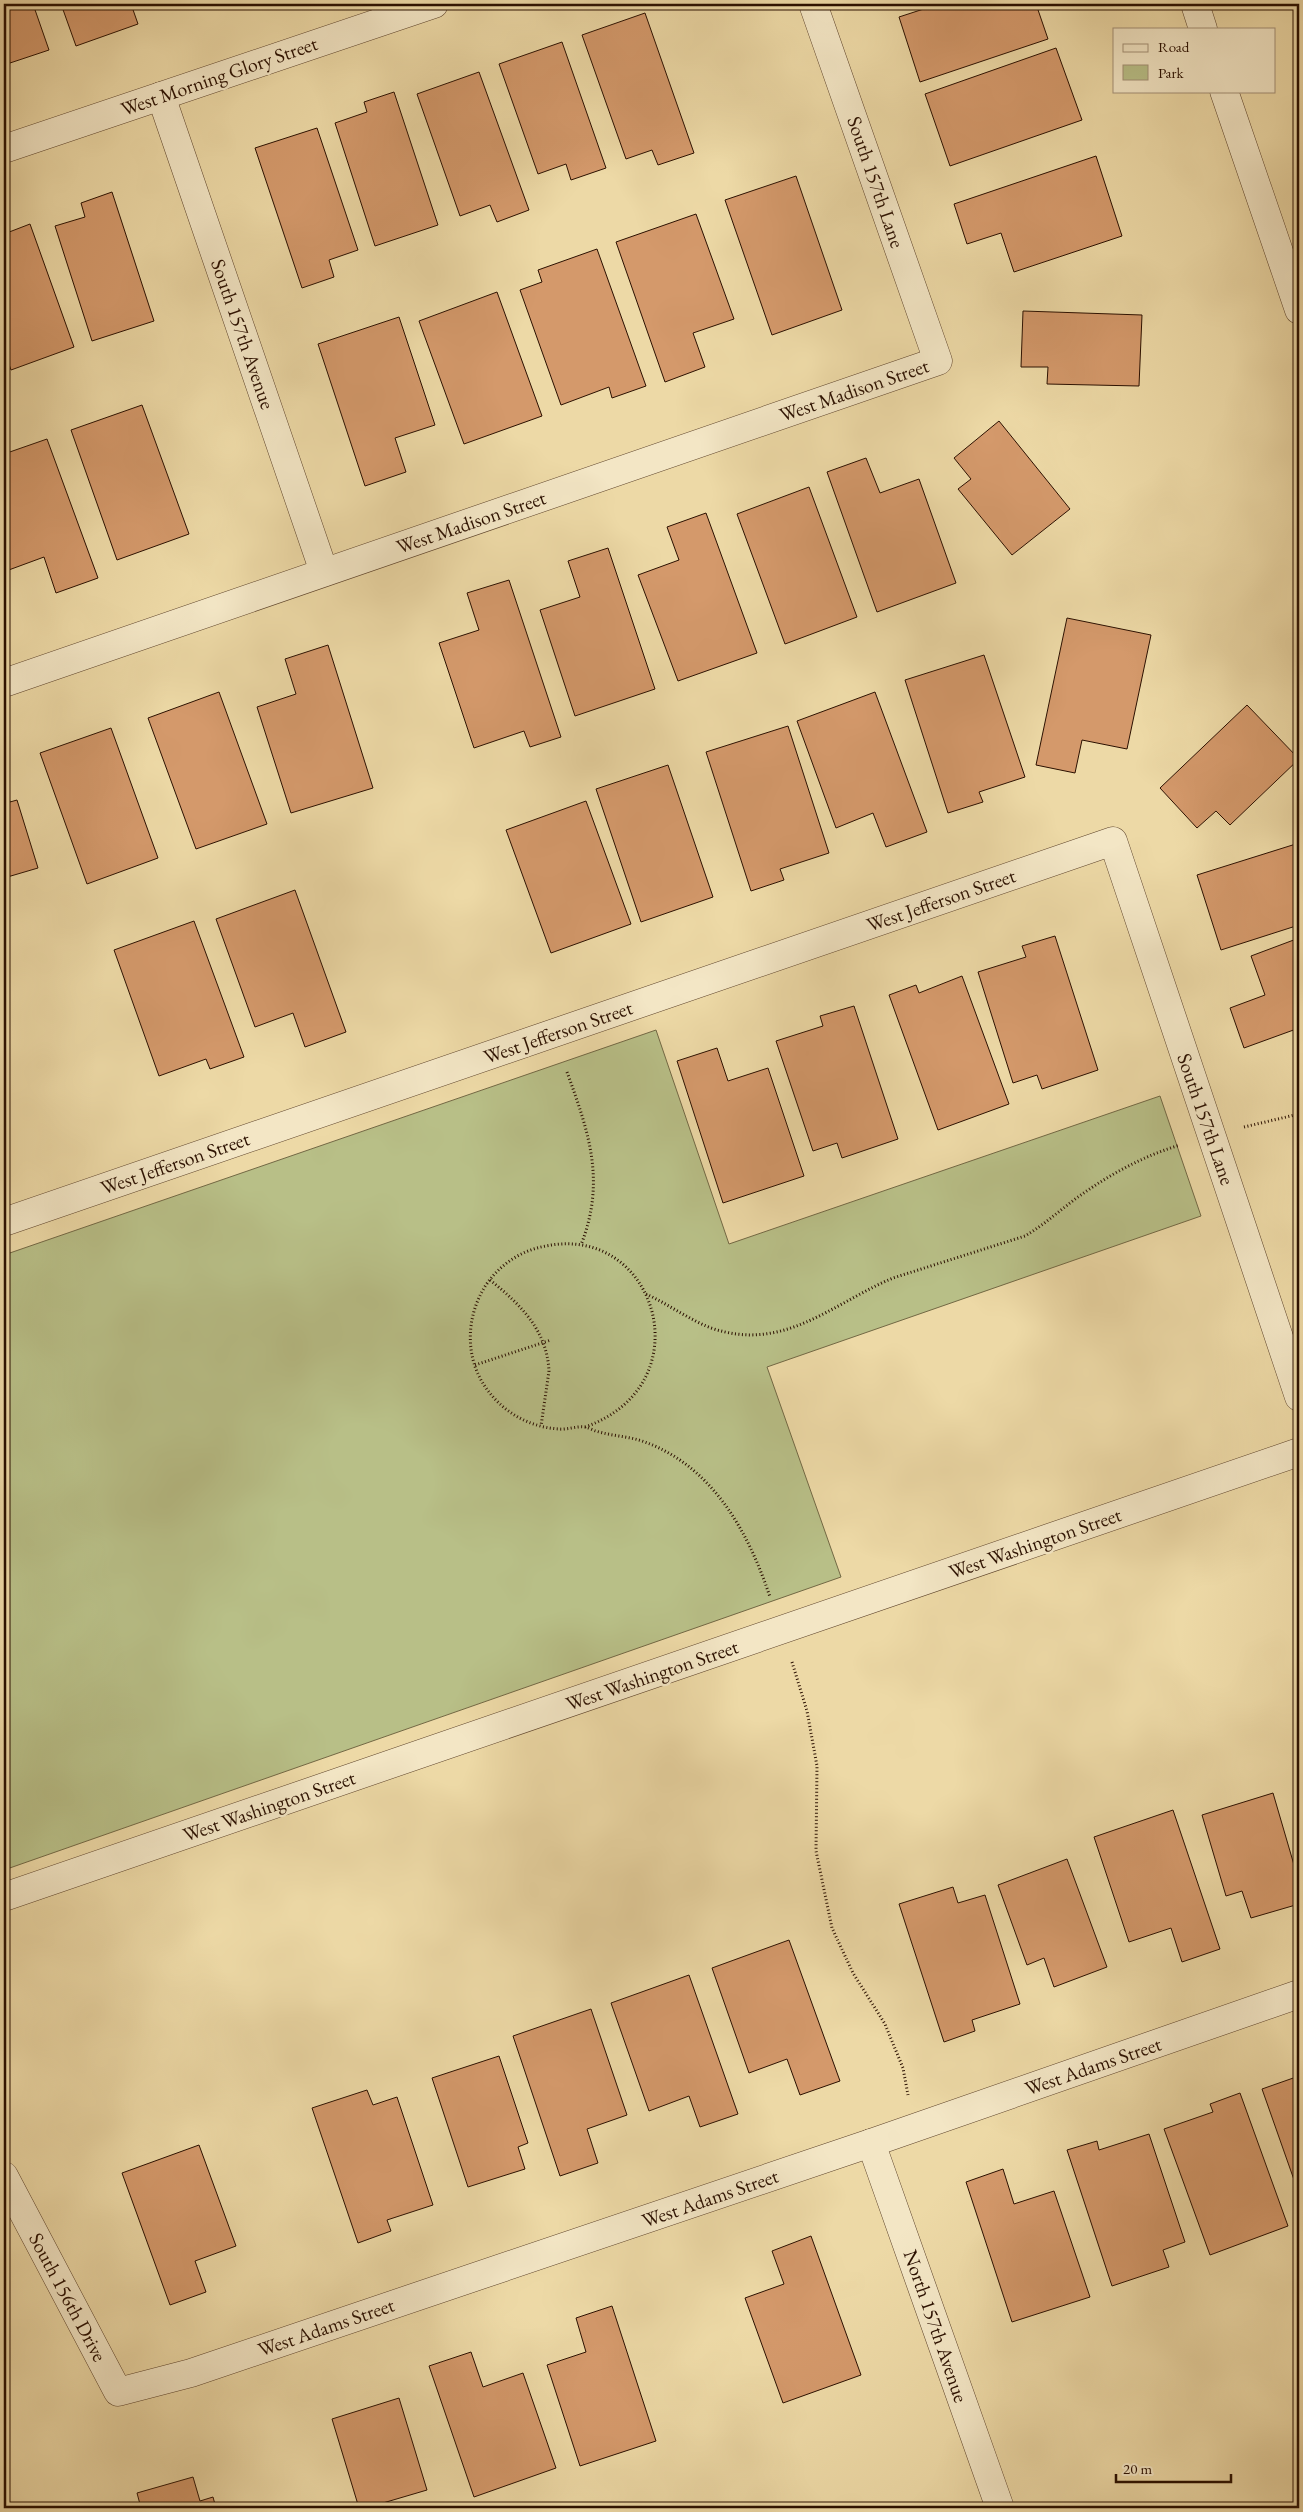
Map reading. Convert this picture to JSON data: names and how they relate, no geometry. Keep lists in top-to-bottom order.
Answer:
{
  "streets": {
    "street": [
      "West Morning Glory Street",
      "South 157th Lane",
      "South 157th Avenue",
      "West Madison Street",
      "West Jefferson Street",
      "West Washington Street",
      "West Adams Street",
      "South 156th Drive",
      "North 157th Avenue"
    ]
  },
  "crossings": [
    ["West Morning Glory Street", "South 157th Avenue"],
    ["South 157th Lane", "West Madison Street"],
    ["South 157th Lane", "West Jefferson Street"],
    ["South 157th Avenue", "West Madison Street"],
    ["West Adams Street", "South 156th Drive"],
    ["West Adams Street", "North 157th Avenue"]
  ],
  "legend": ["Road", "Park"],
  "scale_bar": "20 m"
}
